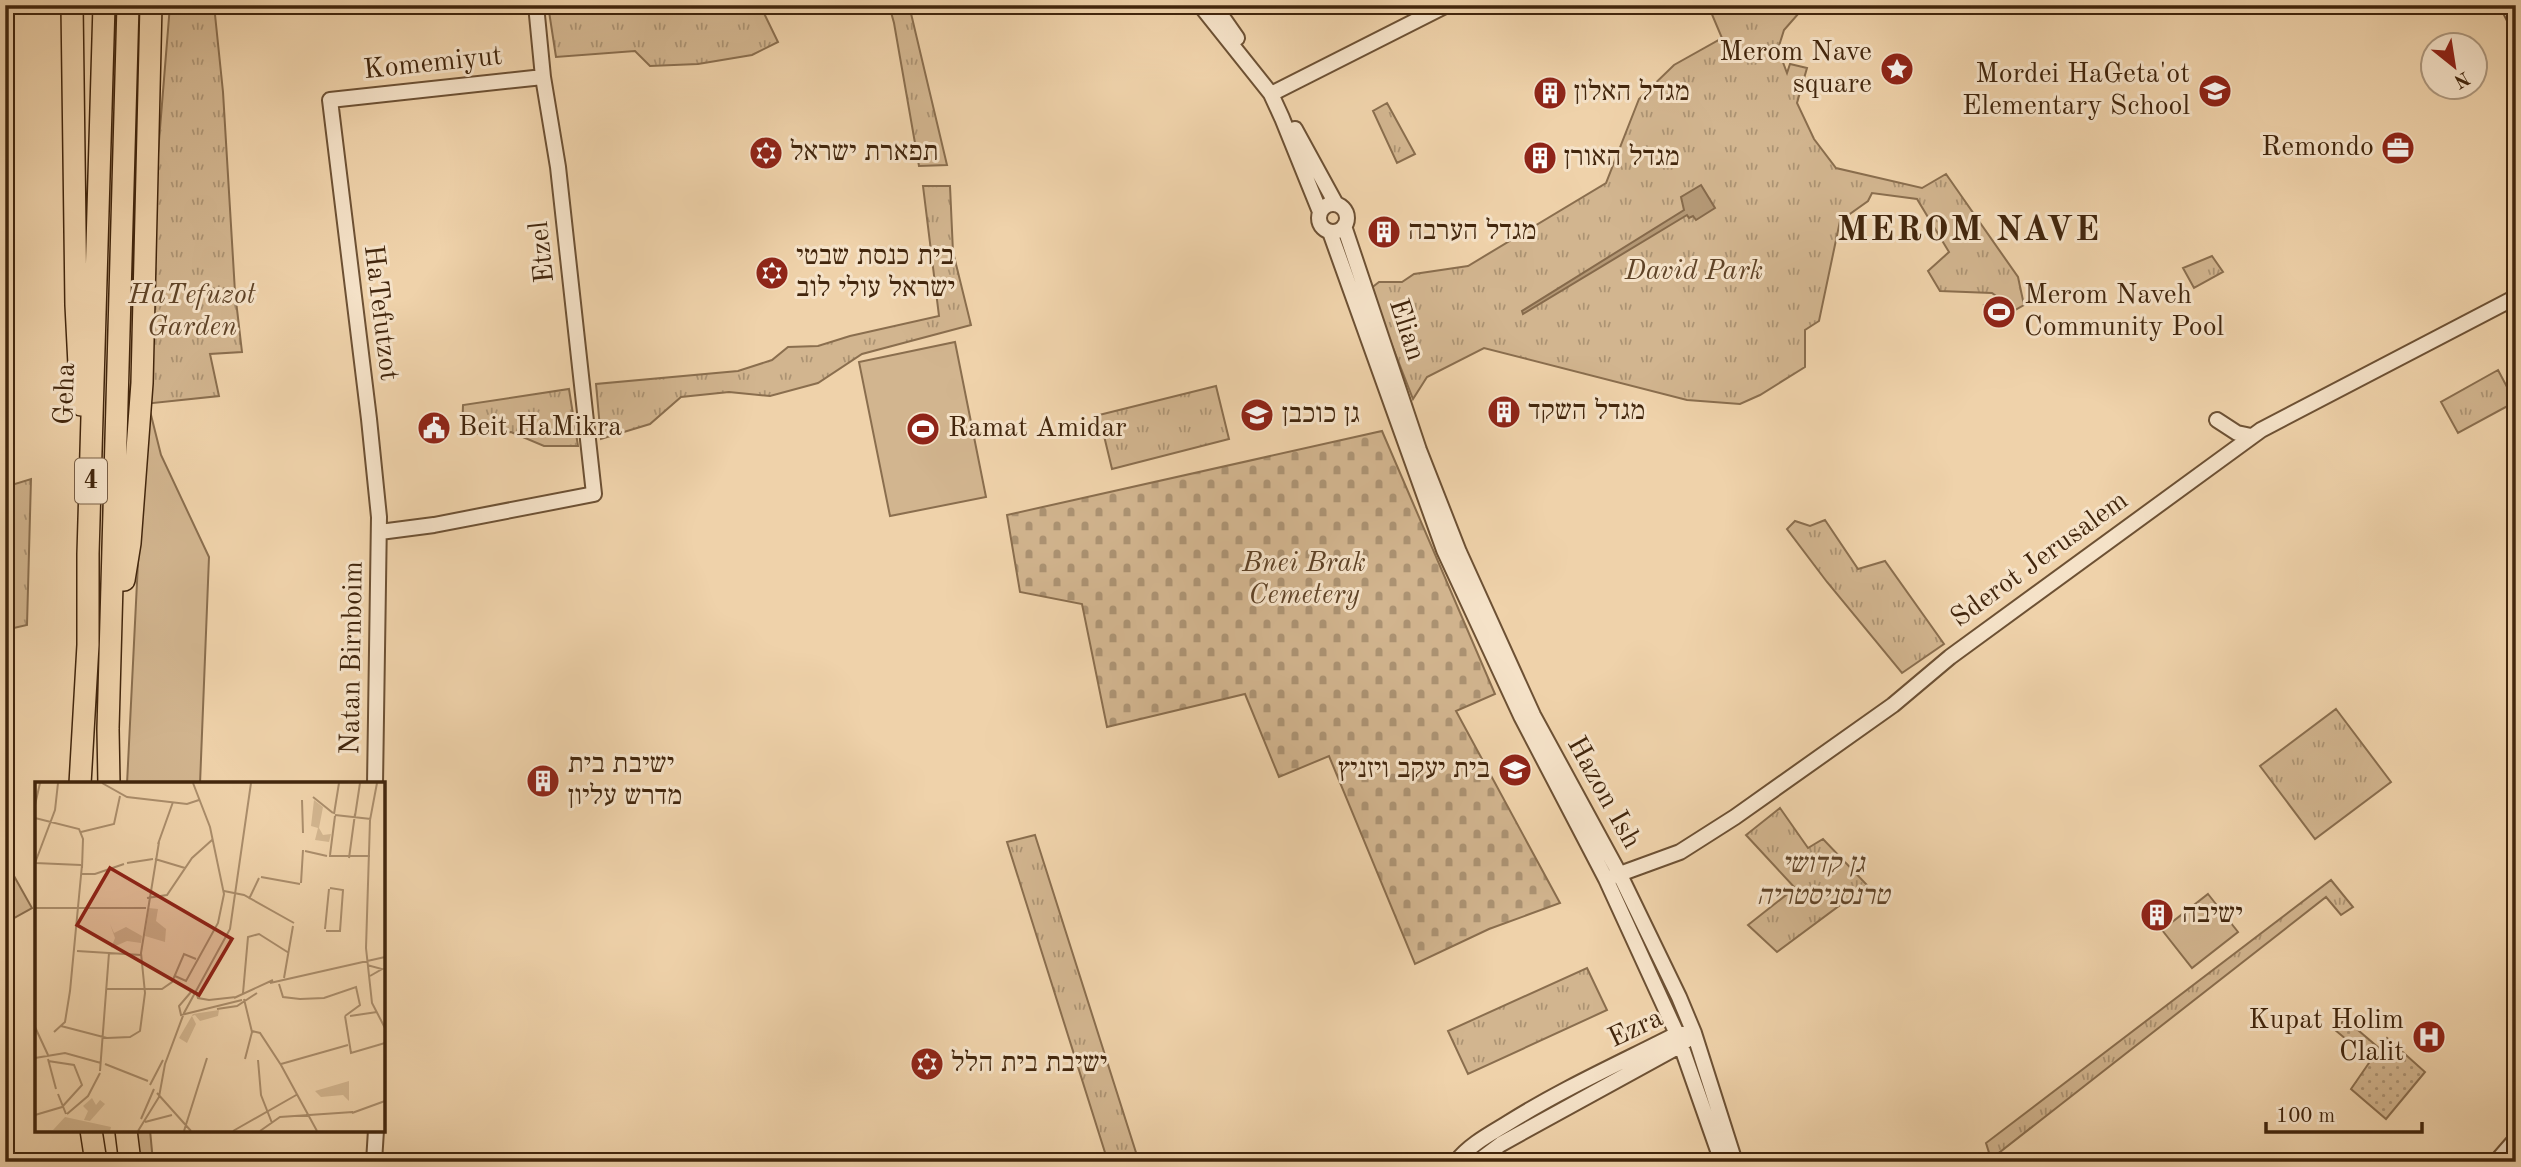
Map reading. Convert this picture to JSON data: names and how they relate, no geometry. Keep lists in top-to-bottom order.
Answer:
{
  "streets": {
    "highway": ["Geha", "4"],
    "street": [
      "Komemiyut",
      "Etzel",
      "HaTefutzot",
      "Elian",
      "Sderot Jerusalem",
      "Natan Birnboim",
      "Hazon Ish",
      "Ezra"
    ]
  },
  "crossings": [
    ["Komemiyut", "Etzel"],
    ["Komemiyut", "HaTefutzot"],
    ["Etzel", "HaTefutzot"],
    ["Etzel", "Natan Birnboim"],
    ["HaTefutzot", "Natan Birnboim"],
    ["Elian", "Hazon Ish"],
    ["Sderot Jerusalem", "Hazon Ish"],
    ["Hazon Ish", "Ezra"]
  ],
  "districts": ["MEROM NAVE"],
  "parks": [
    "David Park",
    "HaTefuzot Garden",
    "Bnei Brak Cemetery",
    "גן קדושי טרנסניסטריה"
  ],
  "places": {
    "place": ["Merom Nave square"],
    "school or university": ["Mordei HaGeta'ot Elementary School", "גן כוכבן", "בית יעקב ויזניץ"],
    "building": [
      "מגדל האלון",
      "מגדל האורן",
      "מגדל הערבה",
      "מגדל השקד",
      "ישיבת בית מדרש עליון",
      "ישיבה"
    ],
    "office": ["Remondo"],
    "synagogue": ["תפארת ישראל", "בית כנסת שבטי ישראל עולי לוב", "ישיבת בית הלל"],
    "sports": ["Merom Naveh Community Pool", "Ramat Amidar"],
    "public building": ["Beit HaMikra"],
    "hospital": ["Kupat Holim Clalit"]
  },
  "scale_bar": "100 m",
  "north": "bottom right"
}
